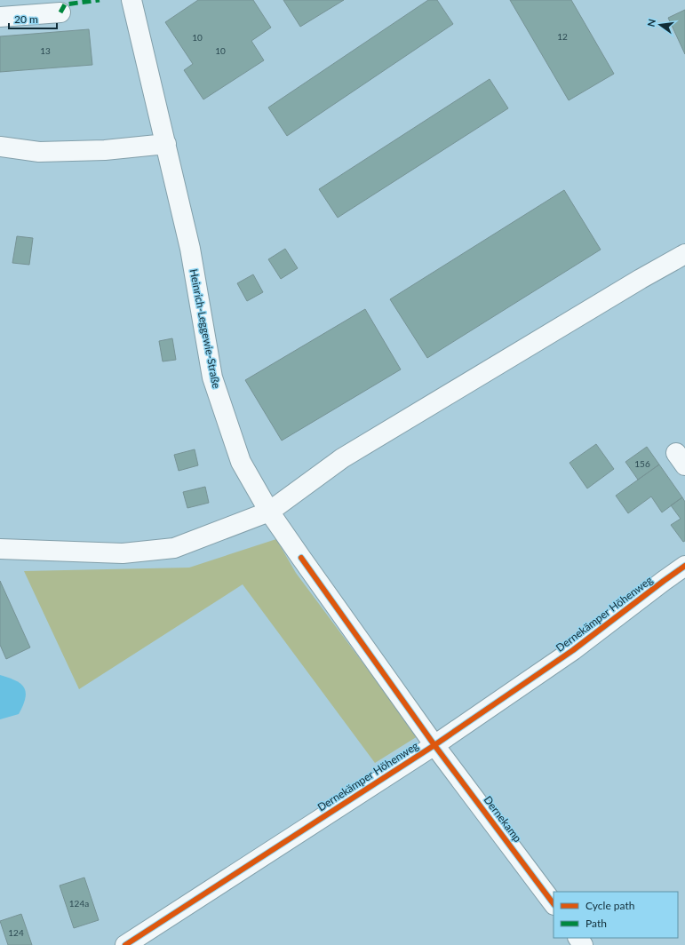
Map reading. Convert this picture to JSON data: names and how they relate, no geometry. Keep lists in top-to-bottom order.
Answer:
{
  "streets": {
    "street": ["Heinrich-Leggewie-Straße", "Dernekämper Höhenweg", "Dernekamp"]
  },
  "crossings": [
    ["Heinrich-Leggewie-Straße", "Dernekamp"],
    ["Dernekämper Höhenweg", "Dernekamp"]
  ],
  "house_numbers": [
    "12",
    "10",
    "13",
    "10",
    "156",
    "124a",
    "124"
  ],
  "legend": ["Cycle path", "Path"],
  "scale_bar": "20 m",
  "north": "left"
}
